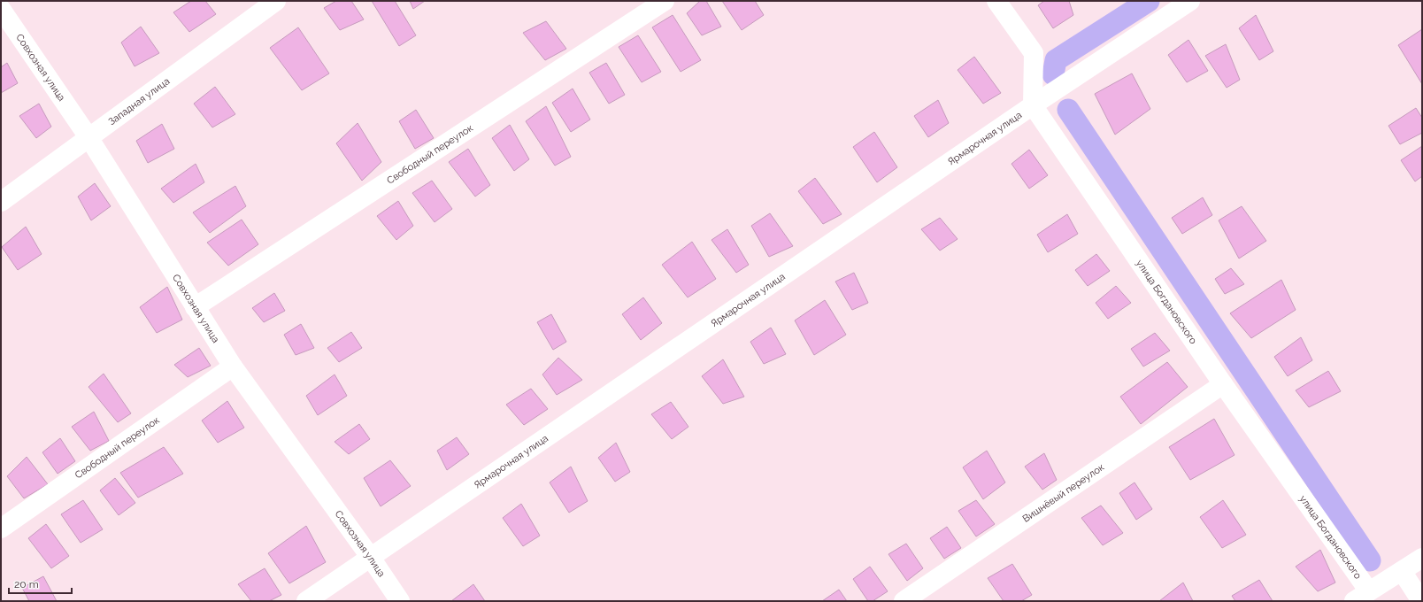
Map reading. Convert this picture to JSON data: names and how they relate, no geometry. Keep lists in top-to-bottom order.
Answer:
{
  "streets": {
    "street": [
      "Совхозная улица",
      "Западная улица",
      "Ярмарочная улица",
      "Свободный переулок",
      "улица Богдановского",
      "Вишнёвый переулок"
    ]
  },
  "crossings": [
    ["Совхозная улица", "Западная улица"],
    ["Совхозная улица", "Ярмарочная улица"],
    ["Совхозная улица", "Свободный переулок"],
    ["Ярмарочная улица", "улица Богдановского"],
    ["улица Богдановского", "Вишнёвый переулок"]
  ],
  "scale_bar": "20 m"
}
